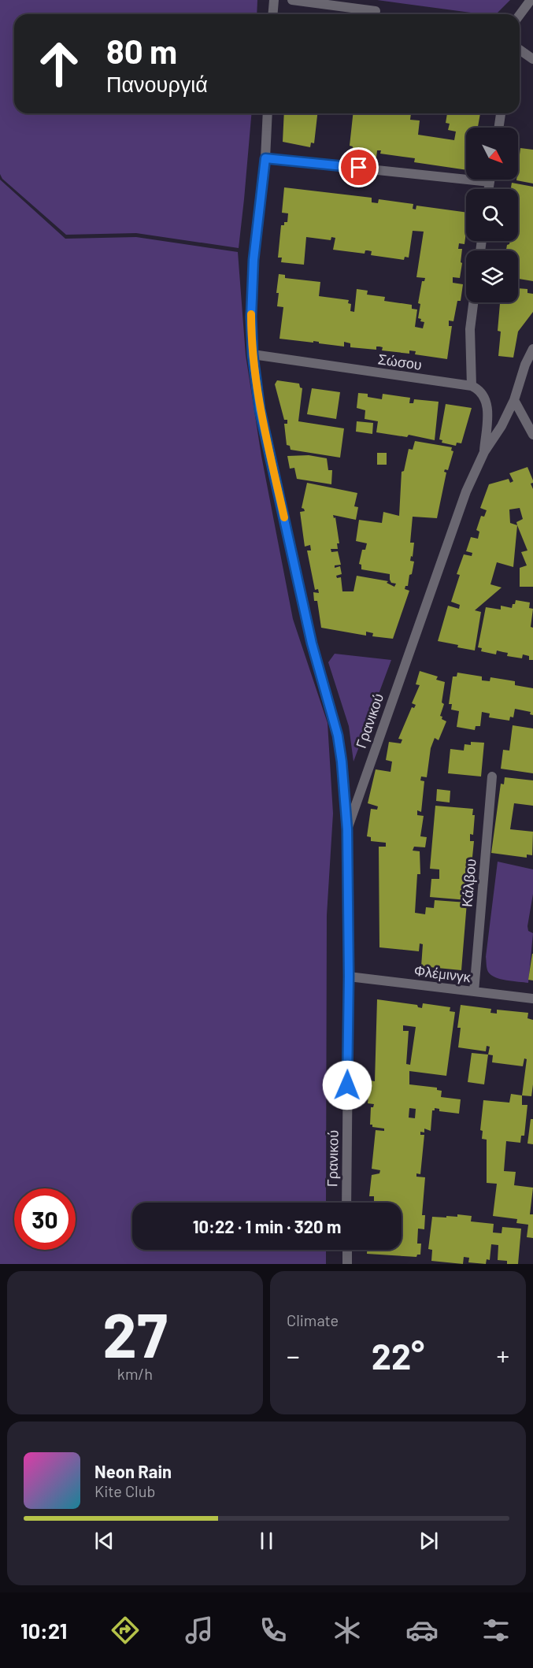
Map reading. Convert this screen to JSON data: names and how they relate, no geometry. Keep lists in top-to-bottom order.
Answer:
{
  "streets": {
    "street": [
      "Σώσου",
      "Γρανικού",
      "Κάλβου",
      "Φλέμινγκ"
    ]
  },
  "crossings": [
    ["Γρανικού", "Φλέμινγκ"],
    ["Κάλβου", "Φλέμινγκ"]
  ],
  "north": "bottom right",
  "page": {
    "turn": ["80 m", "Πανουργιά"],
    "limit": "30",
    "trip": "10:22 · 1 min · 320 m",
    "tile": [
      ["27", "km/h"],
      "Climate"
    ],
    "heat": ["−", "22°", "+"],
    "song": ["Neon Rain", "Kite Club"],
    "tabs": "10:21"
  }
}
